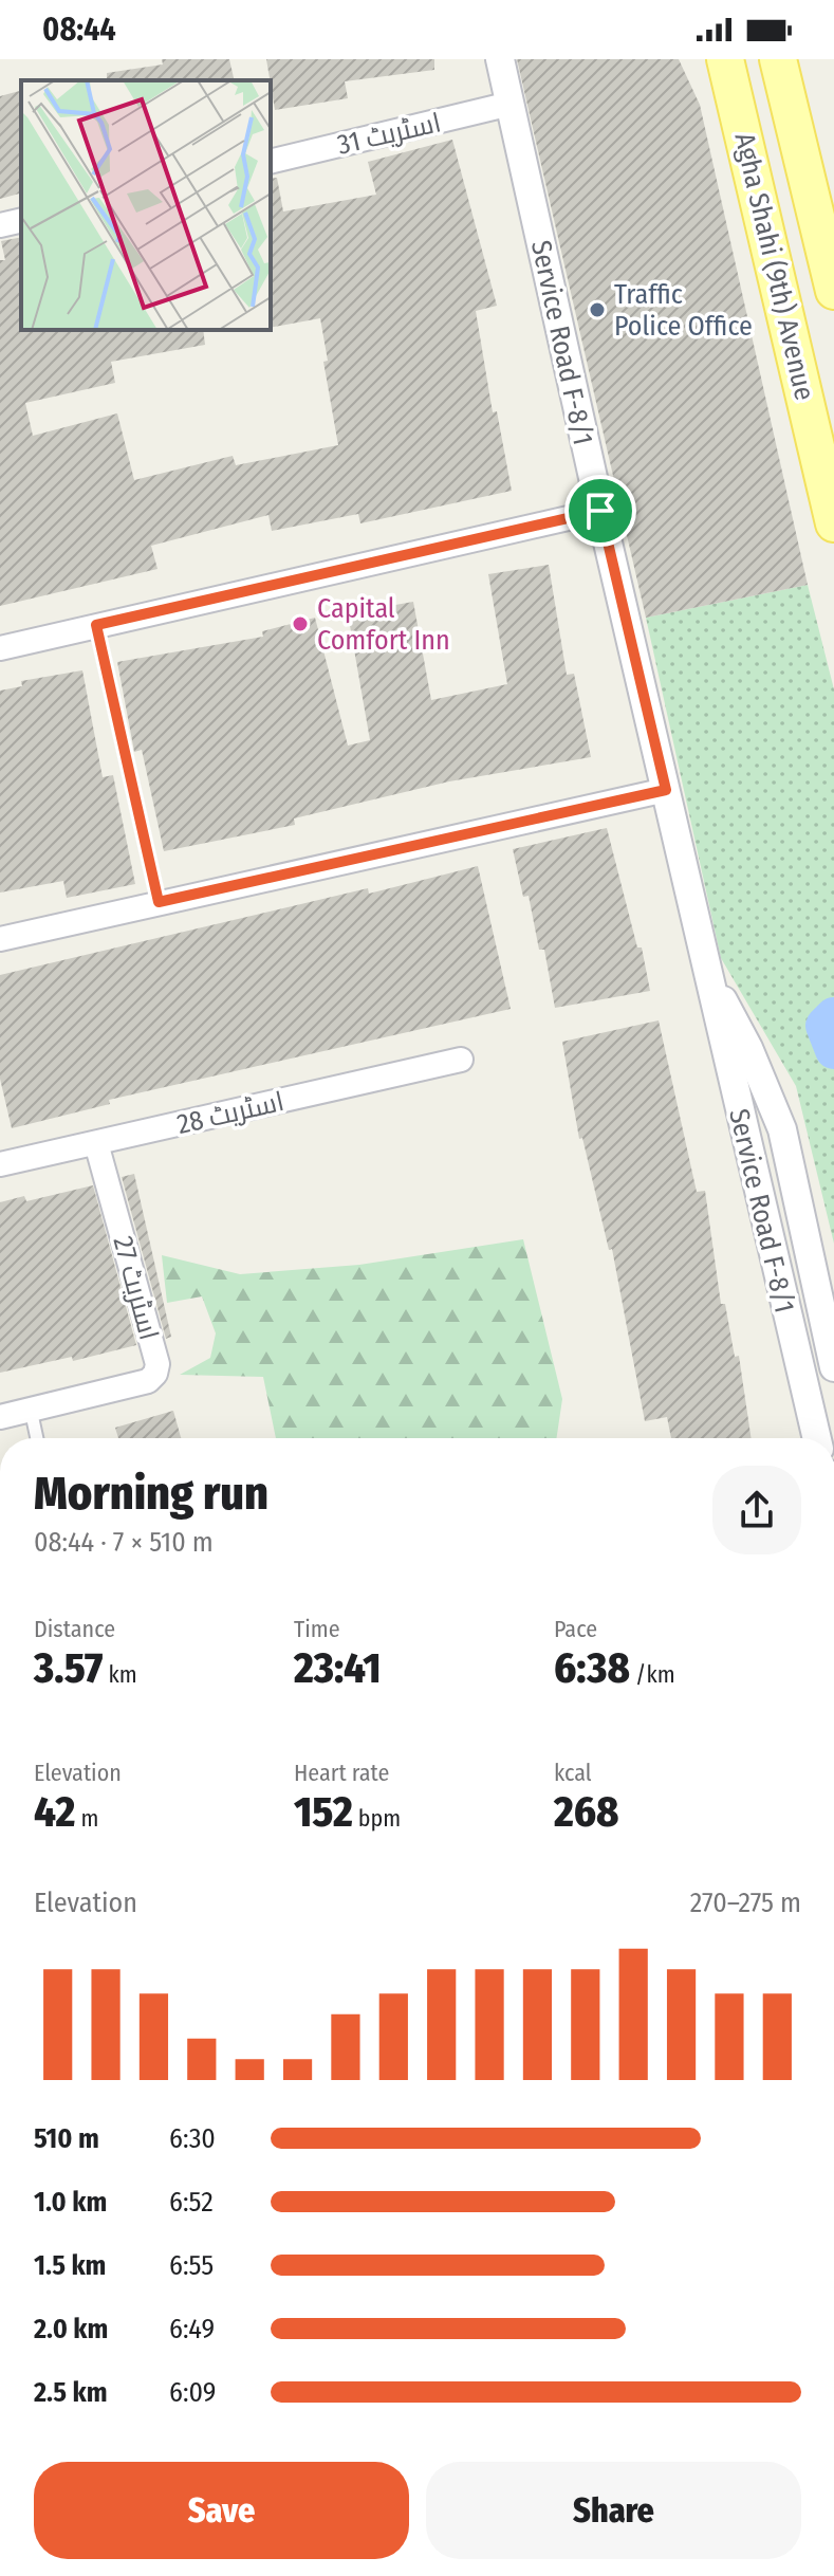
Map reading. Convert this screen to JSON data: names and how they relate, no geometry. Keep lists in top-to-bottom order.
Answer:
{
  "streets": {
    "main road": ["Agha Shahi (9th) Avenue"],
    "street": [
      "اسٹریٹ 31",
      "Service Road F-8/1",
      "اسٹریٹ 28",
      "اسٹریٹ 27"
    ]
  },
  "crossings": [
    ["اسٹریٹ 31", "Service Road F-8/1"],
    ["اسٹریٹ 28", "اسٹریٹ 27"]
  ],
  "places": ["Traffic Police Office", "Capital Comfort Inn"],
  "page": {
    "status": "08:44",
    "heading": ["Morning run", "08:44 · 7 × 510 m"],
    "stats": [
      ["Distance", "3.57 km"],
      ["Time", "23:41"],
      ["Pace", "6:38 /km"],
      ["Elevation", "42 m"],
      ["Heart rate", "152 bpm"],
      ["kcal", "268"]
    ],
    "chart": ["Elevation", "270–275 m"],
    "list": [
      {
        "name": "510 m",
        "note": "6:30"
      },
      {
        "name": "1.0 km",
        "note": "6:52"
      },
      {
        "name": "1.5 km",
        "note": "6:55"
      },
      {
        "name": "2.0 km",
        "note": "6:49"
      },
      {
        "name": "2.5 km",
        "note": "6:09"
      }
    ],
    "buttons": ["Save", "Share"]
  }
}
